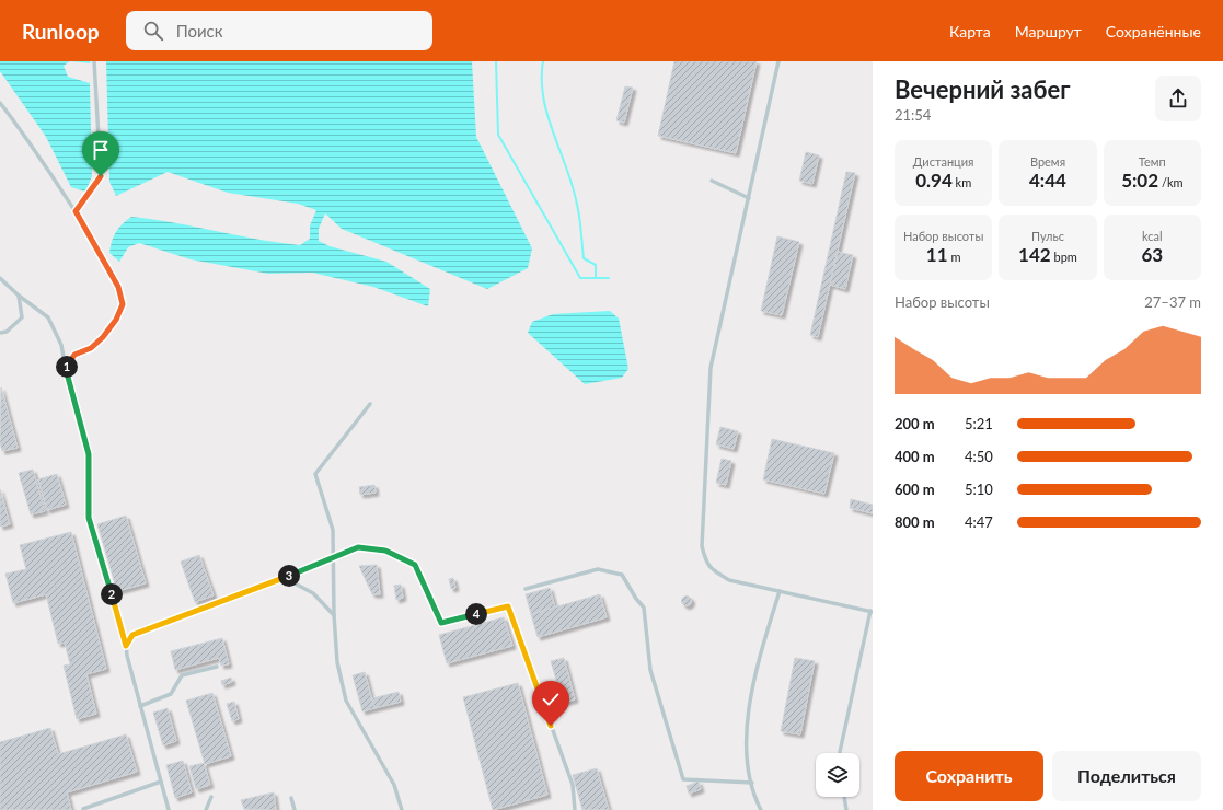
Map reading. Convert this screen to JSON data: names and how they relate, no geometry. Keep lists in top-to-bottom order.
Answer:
{
  "page": {
    "header": "Runloop",
    "search": "Поиск",
    "nav": ["Карта", "Маршрут", "Сохранённые"],
    "heading": ["Вечерний забег", "21:54"],
    "stats": [
      ["Дистанция", "0.94 km"],
      ["Время", "4:44"],
      ["Темп", "5:02 /km"],
      ["Набор высоты", "11 m"],
      ["Пульс", "142 bpm"],
      ["kcal", "63"]
    ],
    "chart": ["Набор высоты", "27–37 m"],
    "pins": [
      "1",
      "3",
      "2",
      "4"
    ],
    "list": [
      {
        "name": "200 m",
        "note": "5:21"
      },
      {
        "name": "400 m",
        "note": "4:50"
      },
      {
        "name": "600 m",
        "note": "5:10"
      },
      {
        "name": "800 m",
        "note": "4:47"
      }
    ],
    "buttons": ["Сохранить", "Поделиться"]
  }
}
